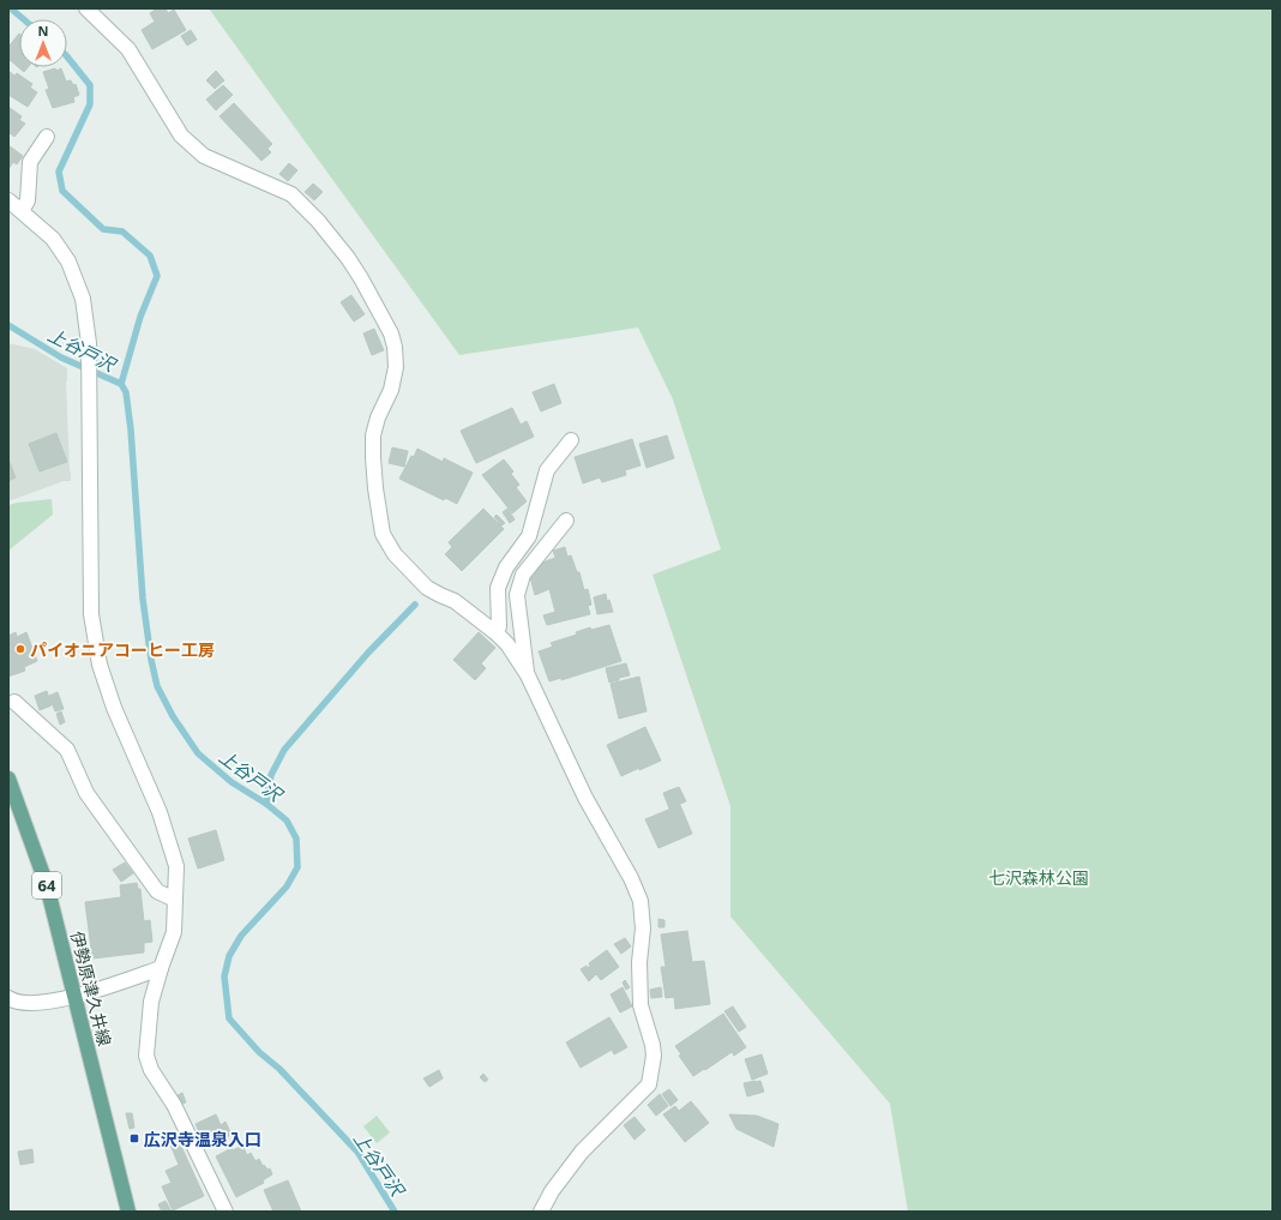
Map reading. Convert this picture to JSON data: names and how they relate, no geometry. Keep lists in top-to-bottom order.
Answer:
{
  "streets": {
    "main road": ["64", "伊勢原津久井線"]
  },
  "water": ["上谷戸沢"],
  "parks": ["七沢森林公園"],
  "places": {
    "other": ["パイオニアコーヒー工房"],
    "transit": ["広沢寺温泉入口"]
  },
  "north": "top"
}
